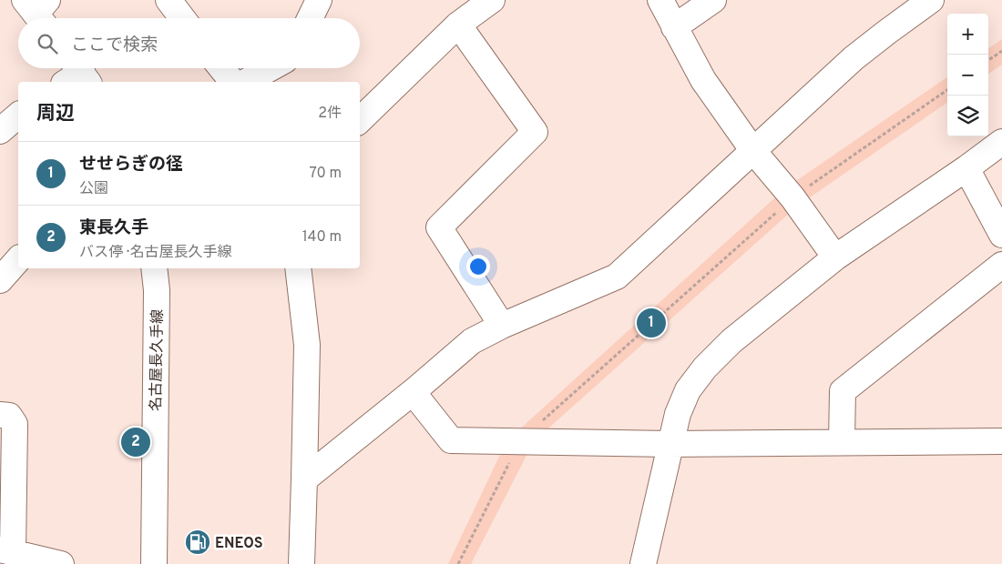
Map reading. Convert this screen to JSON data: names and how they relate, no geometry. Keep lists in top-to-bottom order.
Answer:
{
  "streets": {
    "street": ["名古屋長久手線"]
  },
  "places": {
    "fuel station": ["ENEOS"]
  },
  "page": {
    "map_buttons": ["+", "−"],
    "search": "ここで検索",
    "heading": ["周辺", "2件"],
    "list": [
      {
        "mark": "1",
        "name": "せせらぎの径",
        "note": "公園",
        "value": "70 m"
      },
      {
        "mark": "2",
        "name": "東長久手",
        "note": "バス停 · 名古屋長久手線",
        "value": "140 m"
      }
    ],
    "pins": ["1", "2"]
  }
}
